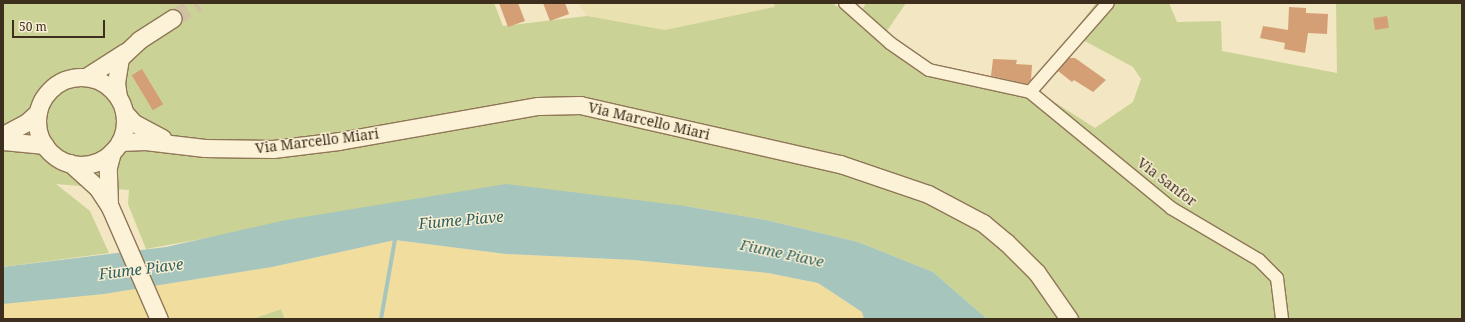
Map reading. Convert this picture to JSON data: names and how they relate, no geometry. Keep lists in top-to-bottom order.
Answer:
{
  "streets": {
    "street": ["Via Marcello Miari", "Via Sanfor"]
  },
  "water": ["Fiume Piave"],
  "scale_bar": "50 m"
}
